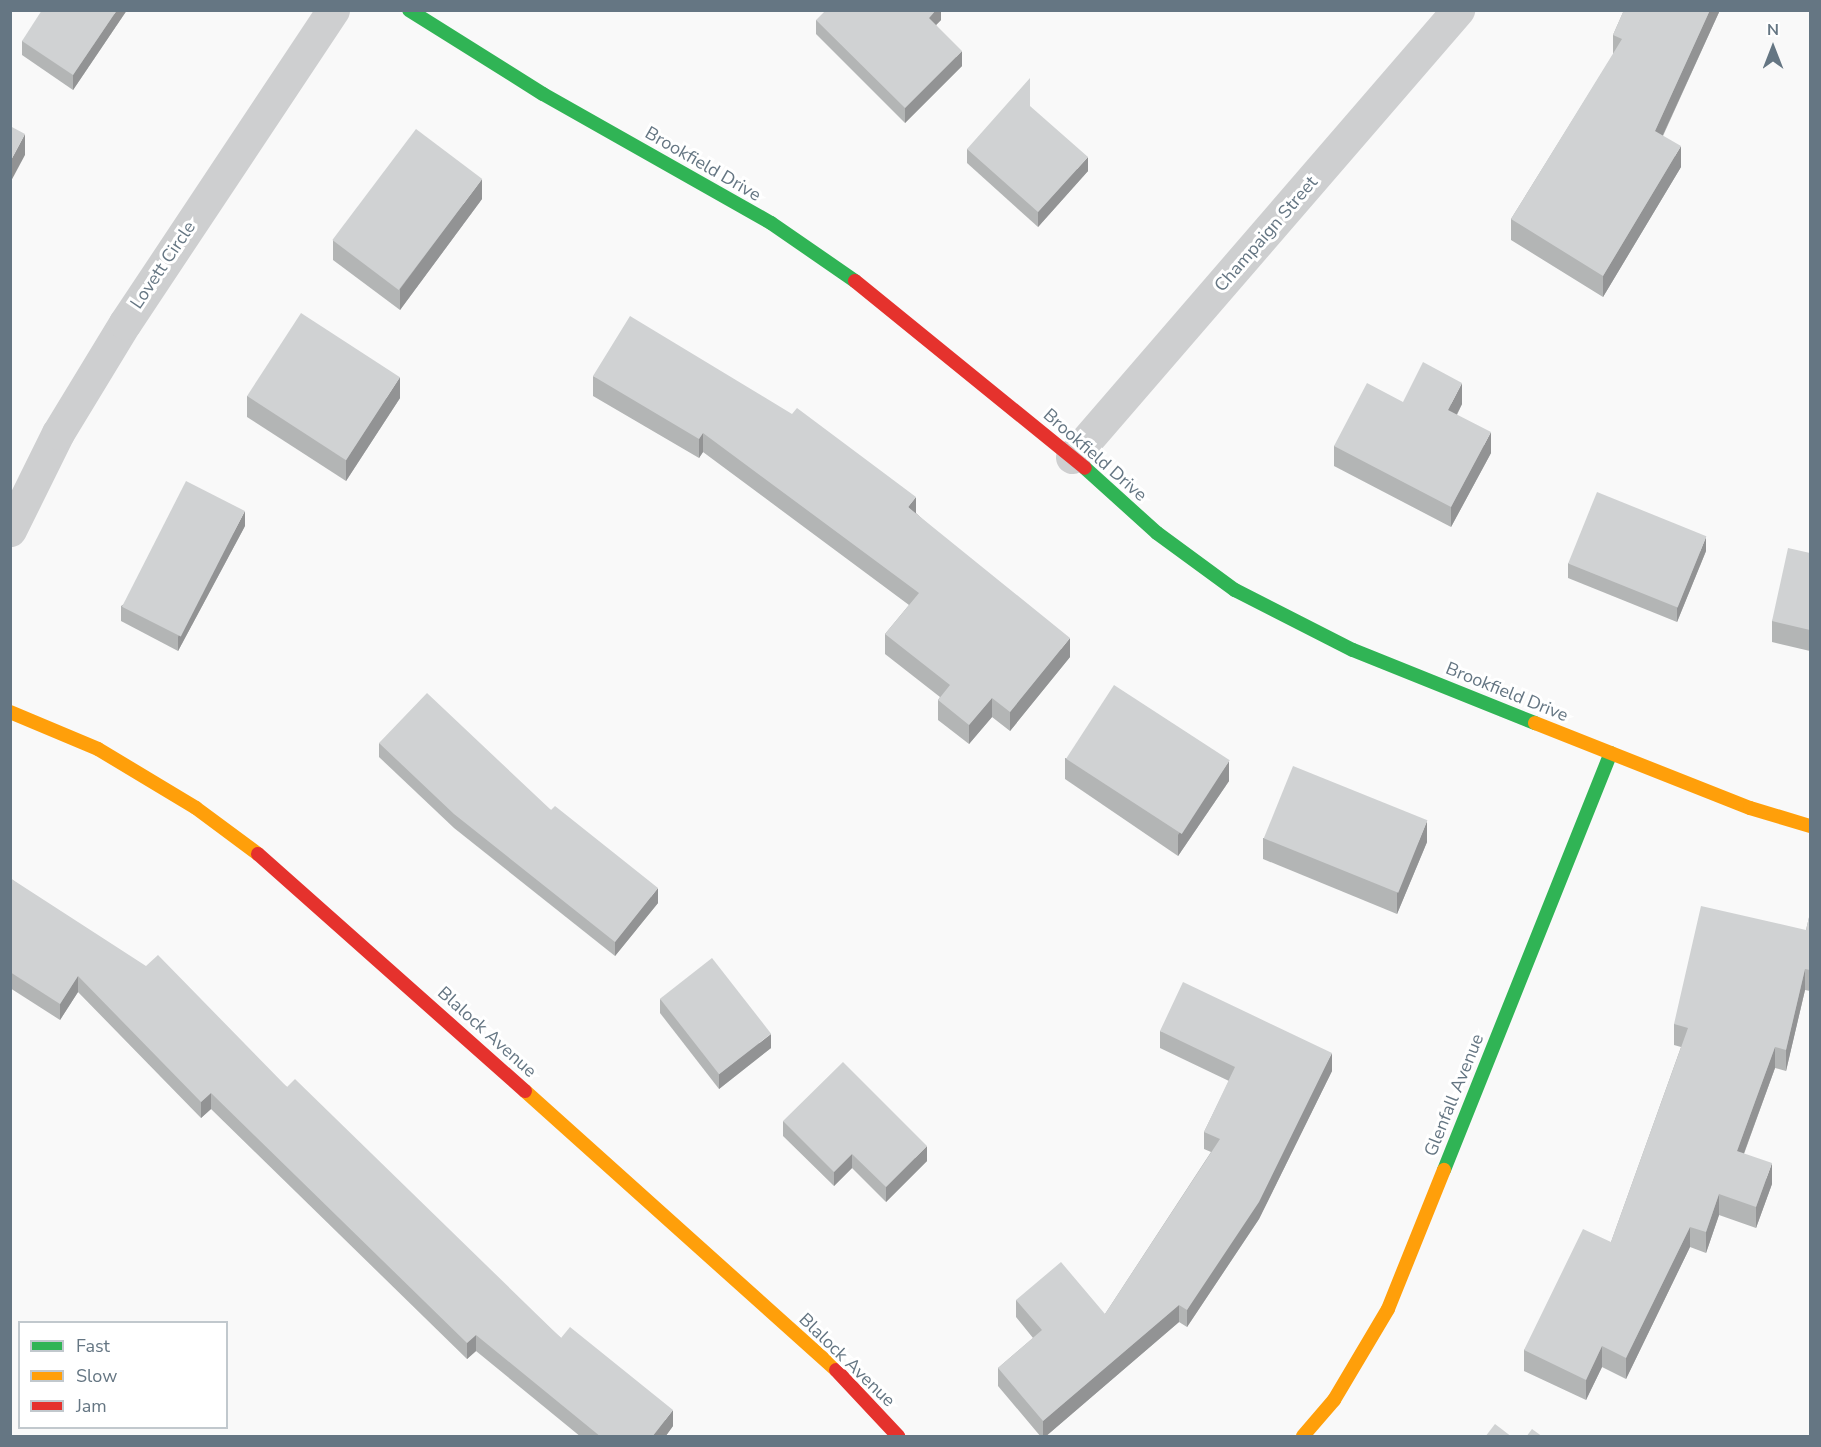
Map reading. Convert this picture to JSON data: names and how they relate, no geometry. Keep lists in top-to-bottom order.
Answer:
{
  "streets": {
    "street": [
      "Brookfield Drive",
      "Champaign Street",
      "Lovett Circle",
      "Blalock Avenue",
      "Glenfall Avenue"
    ]
  },
  "crossings": [
    ["Brookfield Drive", "Champaign Street"],
    ["Brookfield Drive", "Glenfall Avenue"]
  ],
  "legend": ["Fast", "Slow", "Jam"],
  "north": "top"
}
